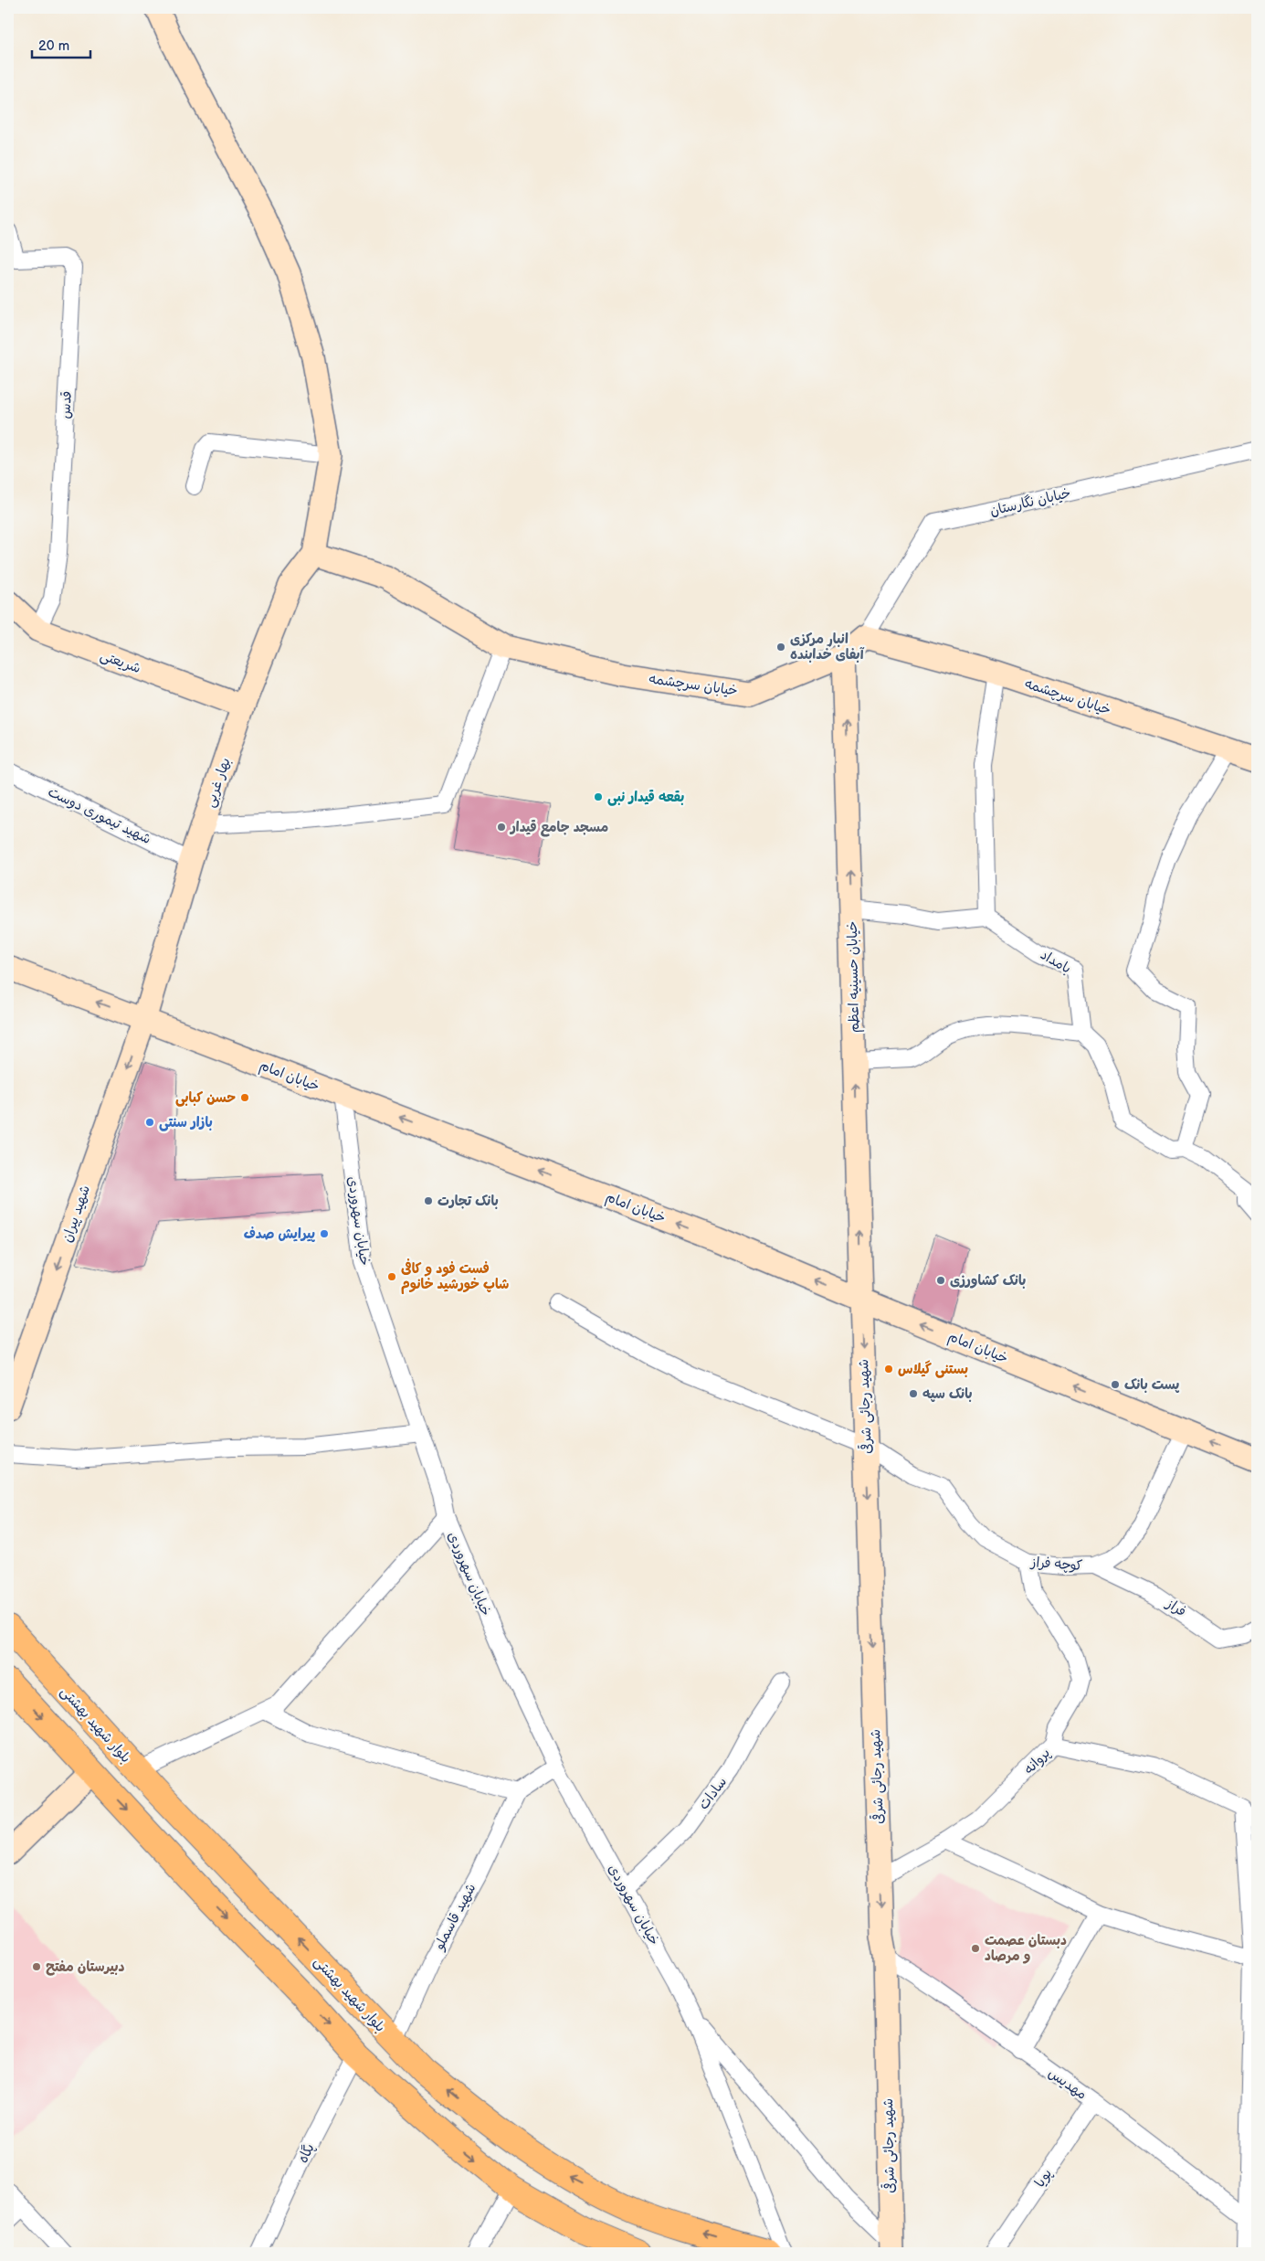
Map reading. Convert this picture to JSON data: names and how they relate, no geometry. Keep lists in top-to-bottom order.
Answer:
{
  "streets": {
    "main road": ["بلوار شهید بهشتی"],
    "street": [
      "قدس",
      "خیابان نگارستان",
      "شریعتی",
      "خیابان سرچشمه",
      "بهار غربی",
      "شهید تیموری دوست",
      "بامداد",
      "خیابان حسینیه اعظم",
      "خیابان امام",
      "شهید پیران",
      "خیابان سهروردی",
      "شهید رجائی شرقی",
      "کوچه فراز",
      "فراز",
      "پروانه",
      "سادات",
      "شهید قاسملو",
      "مهدیس",
      "پگاه",
      "پویا"
    ]
  },
  "crossings": [
    ["قدس", "شریعتی"],
    ["خیابان نگارستان", "خیابان سرچشمه"],
    ["شریعتی", "بهار غربی"],
    ["خیابان سرچشمه", "بهار غربی"],
    ["خیابان سرچشمه", "خیابان حسینیه اعظم"],
    ["بهار غربی", "شهید تیموری دوست"],
    ["بهار غربی", "خیابان امام"],
    ["بهار غربی", "شهید پیران"],
    ["خیابان حسینیه اعظم", "خیابان امام"],
    ["خیابان حسینیه اعظم", "شهید رجائی شرقی"],
    ["خیابان امام", "شهید پیران"],
    ["خیابان امام", "خیابان سهروردی"],
    ["خیابان امام", "شهید رجائی شرقی"],
    ["خیابان امام", "کوچه فراز"],
    ["خیابان سهروردی", "شهید رجائی شرقی"],
    ["خیابان سهروردی", "سادات"],
    ["شهید رجائی شرقی", "کوچه فراز"],
    ["شهید رجائی شرقی", "پروانه"],
    ["شهید رجائی شرقی", "مهدیس"],
    ["کوچه فراز", "فراز"],
    ["کوچه فراز", "پروانه"],
    ["بلوار شهید بهشتی", "شهید قاسملو"],
    ["مهدیس", "پویا"]
  ],
  "one_way": ["خیابان امام", "شهید پیران", "شهید رجائی شرقی"],
  "places": [
    "انبار مرکزی آبفای خدابنده",
    "بقعه قیدار نبی",
    "مسجد جامع قیدار",
    "حسن کبابی",
    "بازار سنتی",
    "بانک تجارت",
    "پیرایش صدف",
    "فست فود و کافی شاپ خورشید خانوم",
    "بانک کشاورزی",
    "بستنی گیلاس",
    "پست بانک",
    "بانک سپه",
    "دبستان عصمت و مرصاد",
    "دبیرستان مفتح"
  ],
  "scale_bar": "20 m"
}
